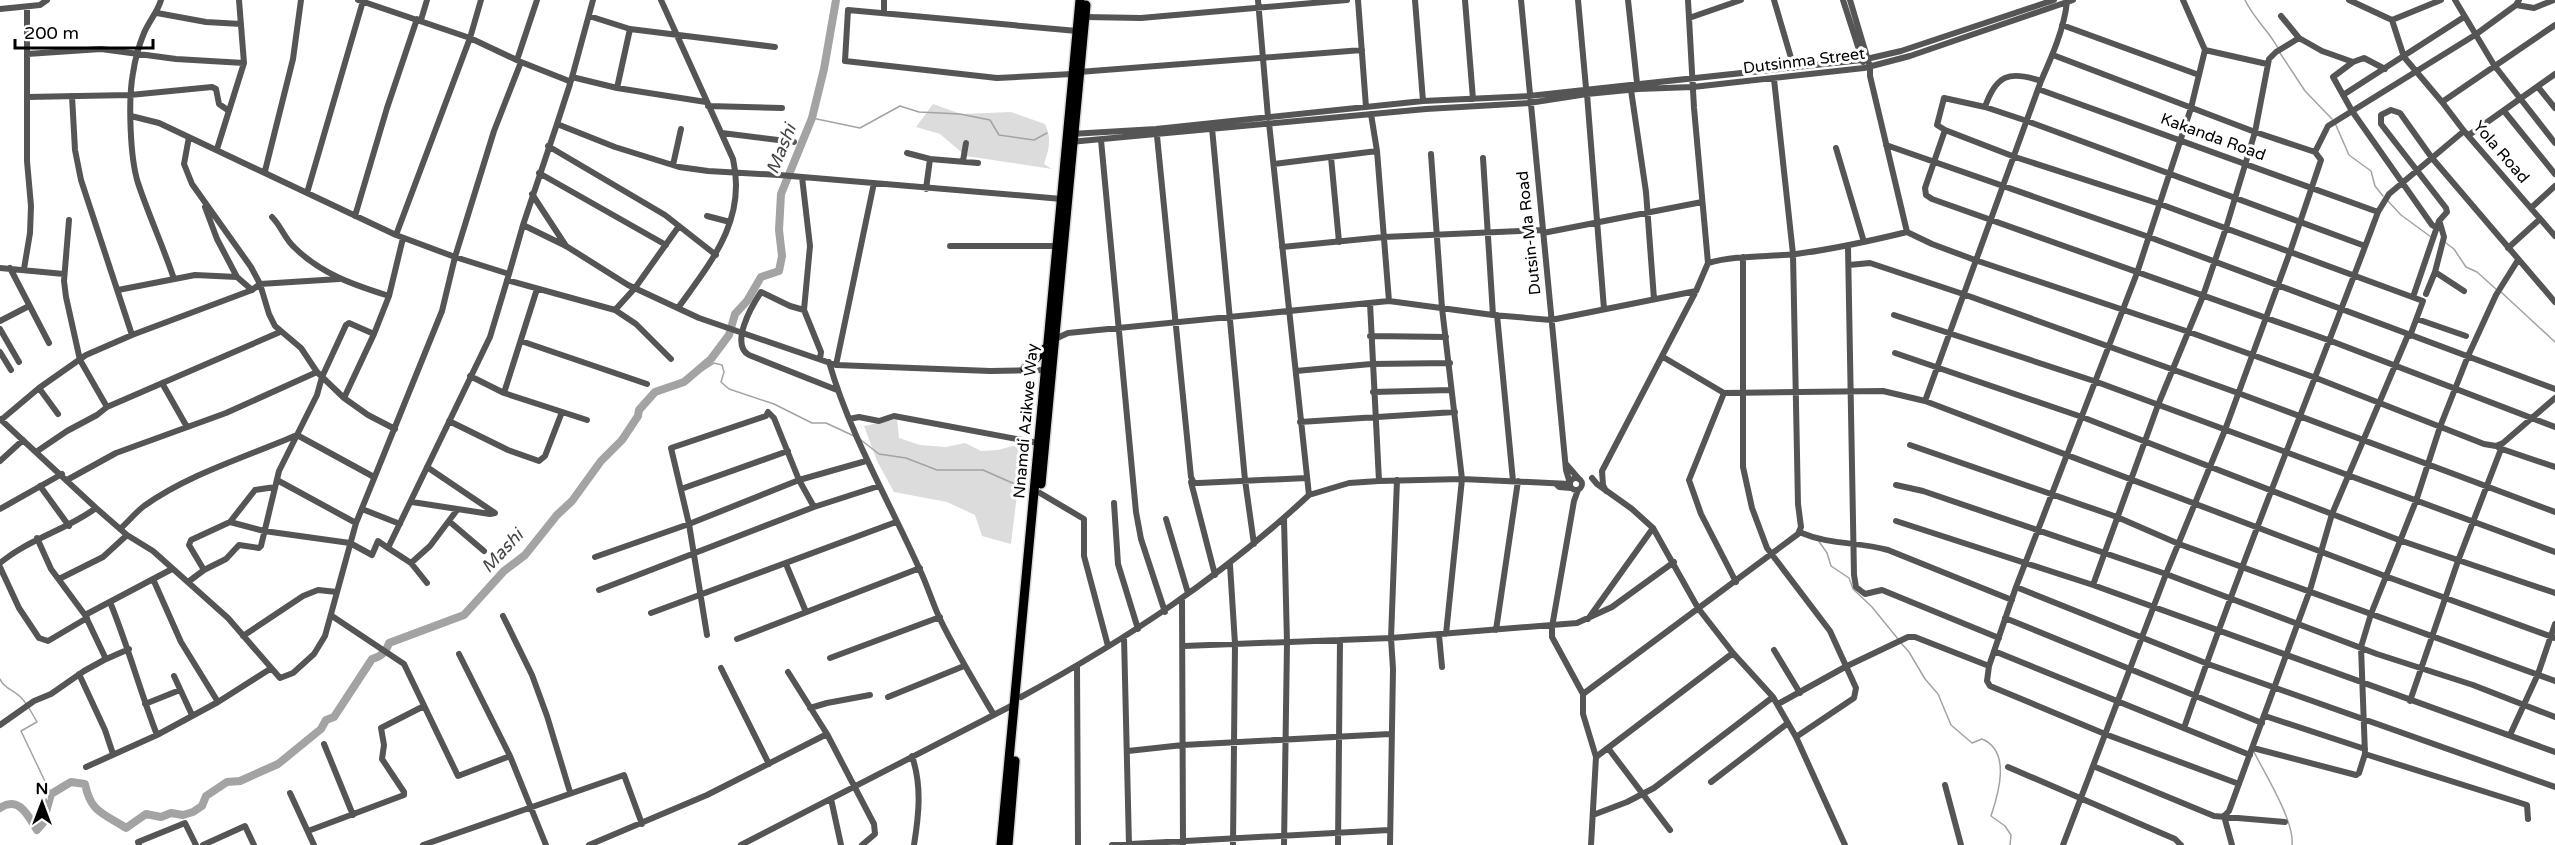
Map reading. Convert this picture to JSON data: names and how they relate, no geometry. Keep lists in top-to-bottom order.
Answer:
{
  "streets": {
    "highway": ["Nnamdi Azikwe Way"],
    "street": [
      "Dutsinma Street",
      "Kakanda Road",
      "Yola Road",
      "Dutsin-Ma Road"
    ]
  },
  "crossings": [
    ["Dutsinma Street", "Dutsin-Ma Road"]
  ],
  "water": ["Mashi"],
  "scale_bar": "200 m",
  "north": "top"
}
